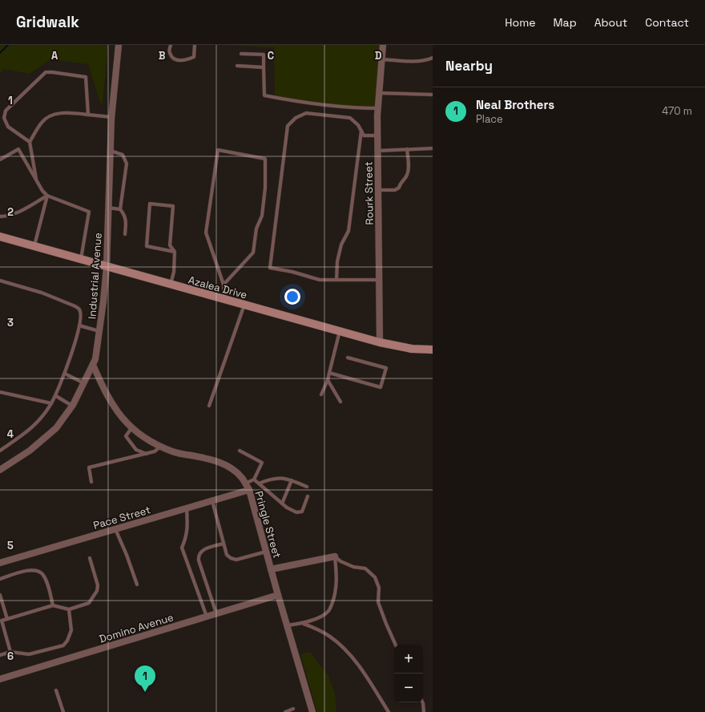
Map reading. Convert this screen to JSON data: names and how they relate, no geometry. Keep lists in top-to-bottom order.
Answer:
{
  "streets": {
    "street": [
      "Rourk Street",
      "Industrial Avenue",
      "Azalea Drive",
      "Pace Street",
      "Pringle Street",
      "Domino Avenue"
    ]
  },
  "crossings": [
    ["Rourk Street", "Azalea Drive"],
    ["Industrial Avenue", "Azalea Drive"],
    ["Industrial Avenue", "Pringle Street"],
    ["Pace Street", "Pringle Street"],
    ["Pringle Street", "Domino Avenue"]
  ],
  "page": {
    "header": "Gridwalk",
    "nav": [
      "Home",
      "Map",
      "About",
      "Contact"
    ],
    "heading": "Nearby",
    "list": [
      {
        "mark": "1",
        "name": "Neal Brothers",
        "note": "Place",
        "value": "470 m"
      }
    ],
    "map_buttons": ["+", "−"],
    "pins": "1"
  },
  "grid": {
    "columns": [
      "A",
      "B",
      "C",
      "D"
    ],
    "rows": [
      "1",
      "2",
      "3",
      "4",
      "5",
      "6"
    ]
  }
}
